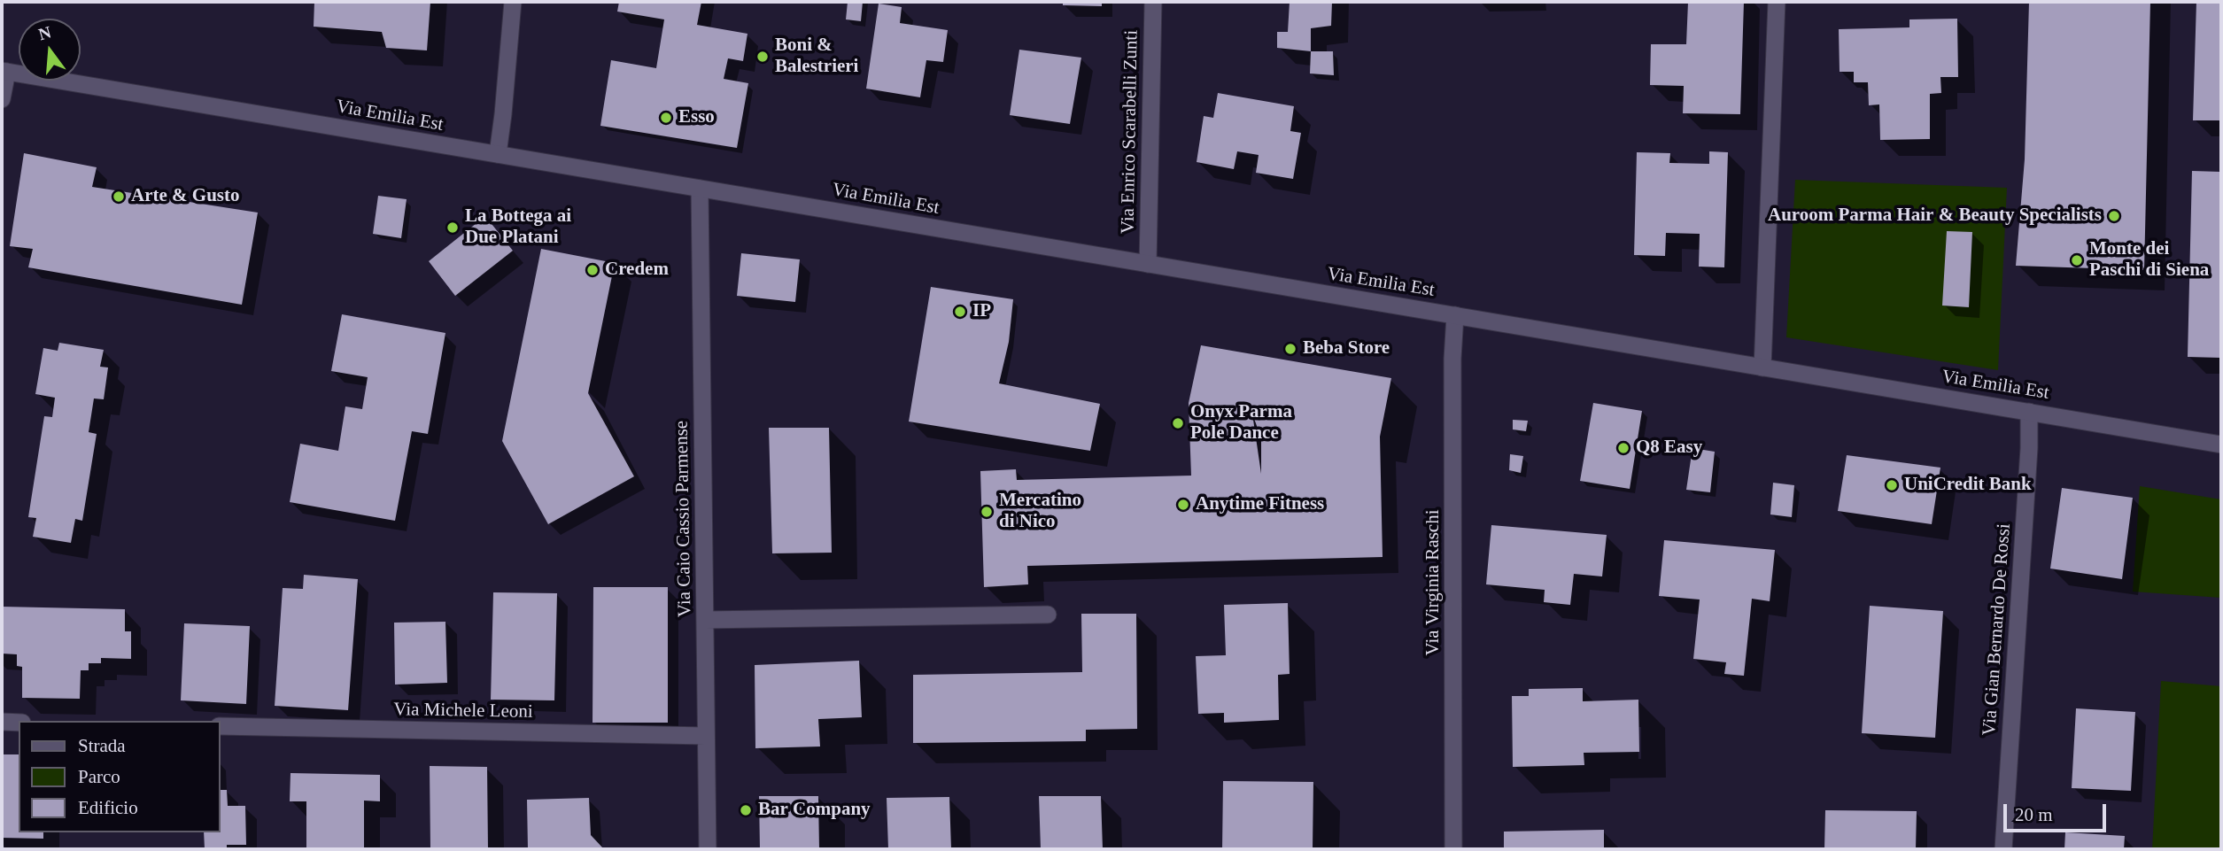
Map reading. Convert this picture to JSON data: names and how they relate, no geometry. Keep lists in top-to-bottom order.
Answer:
{
  "streets": {
    "street": [
      "Via Emilia Est",
      "Via Enrico Scarabelli Zunti",
      "Via Caio Cassio Parmense",
      "Via Virginia Raschi",
      "Via Gian Bernardo De Rossi",
      "Via Michele Leoni"
    ]
  },
  "crossings": [
    ["Via Emilia Est", "Via Enrico Scarabelli Zunti"],
    ["Via Emilia Est", "Via Caio Cassio Parmense"],
    ["Via Emilia Est", "Via Virginia Raschi"],
    ["Via Emilia Est", "Via Gian Bernardo De Rossi"],
    ["Via Caio Cassio Parmense", "Via Michele Leoni"]
  ],
  "places": [
    "Boni & Balestrieri",
    "Esso",
    "Arte & Gusto",
    "Auroom Parma Hair & Beauty Specialists",
    "La Bottega ai Due Platani",
    "Monte dei Paschi di Siena",
    "Credem",
    "IP",
    "Beba Store",
    "Onyx Parma Pole Dance",
    "Q8 Easy",
    "UniCredit Bank",
    "Anytime Fitness",
    "Mercatino di Nico",
    "Bar Company"
  ],
  "legend": ["Strada", "Parco", "Edificio"],
  "scale_bar": "20 m",
  "north": "top"
}
